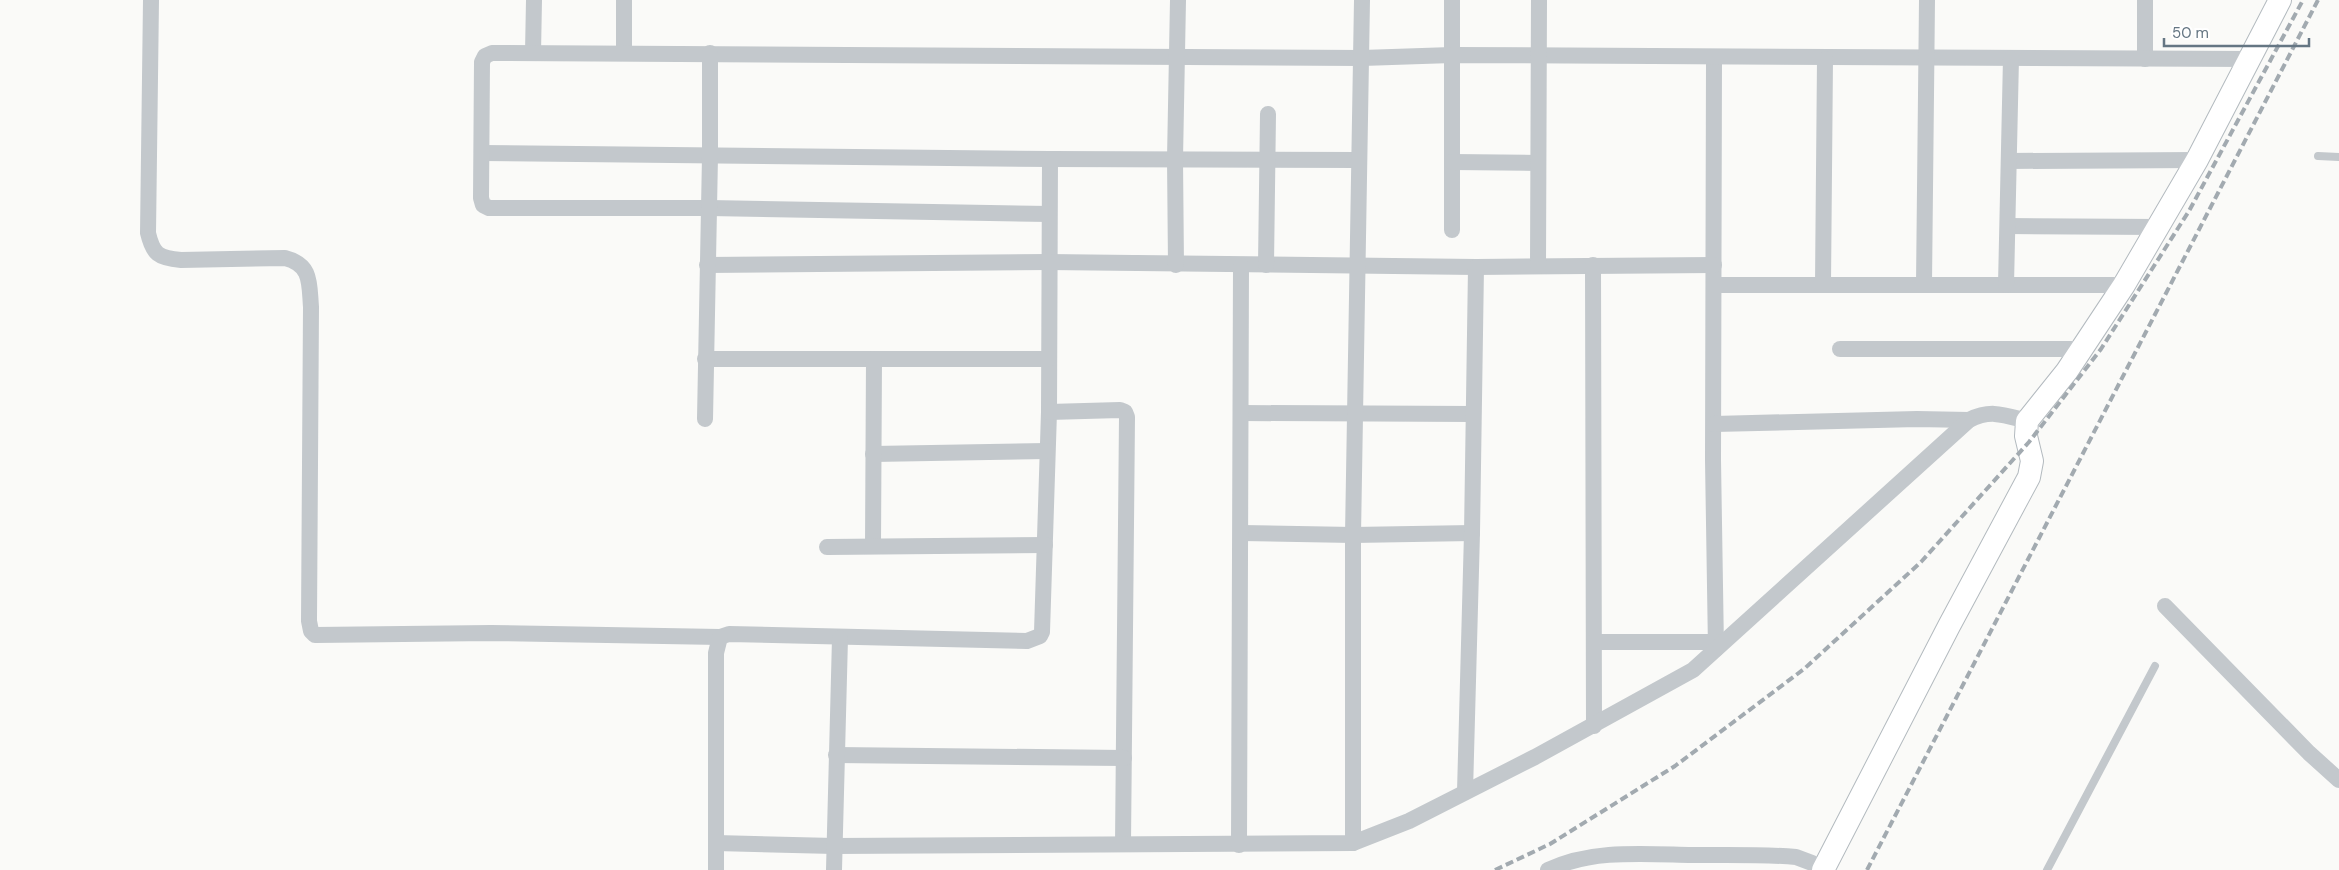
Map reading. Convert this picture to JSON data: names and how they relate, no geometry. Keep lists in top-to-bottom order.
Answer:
{
  "scale_bar": "50 m"
}
